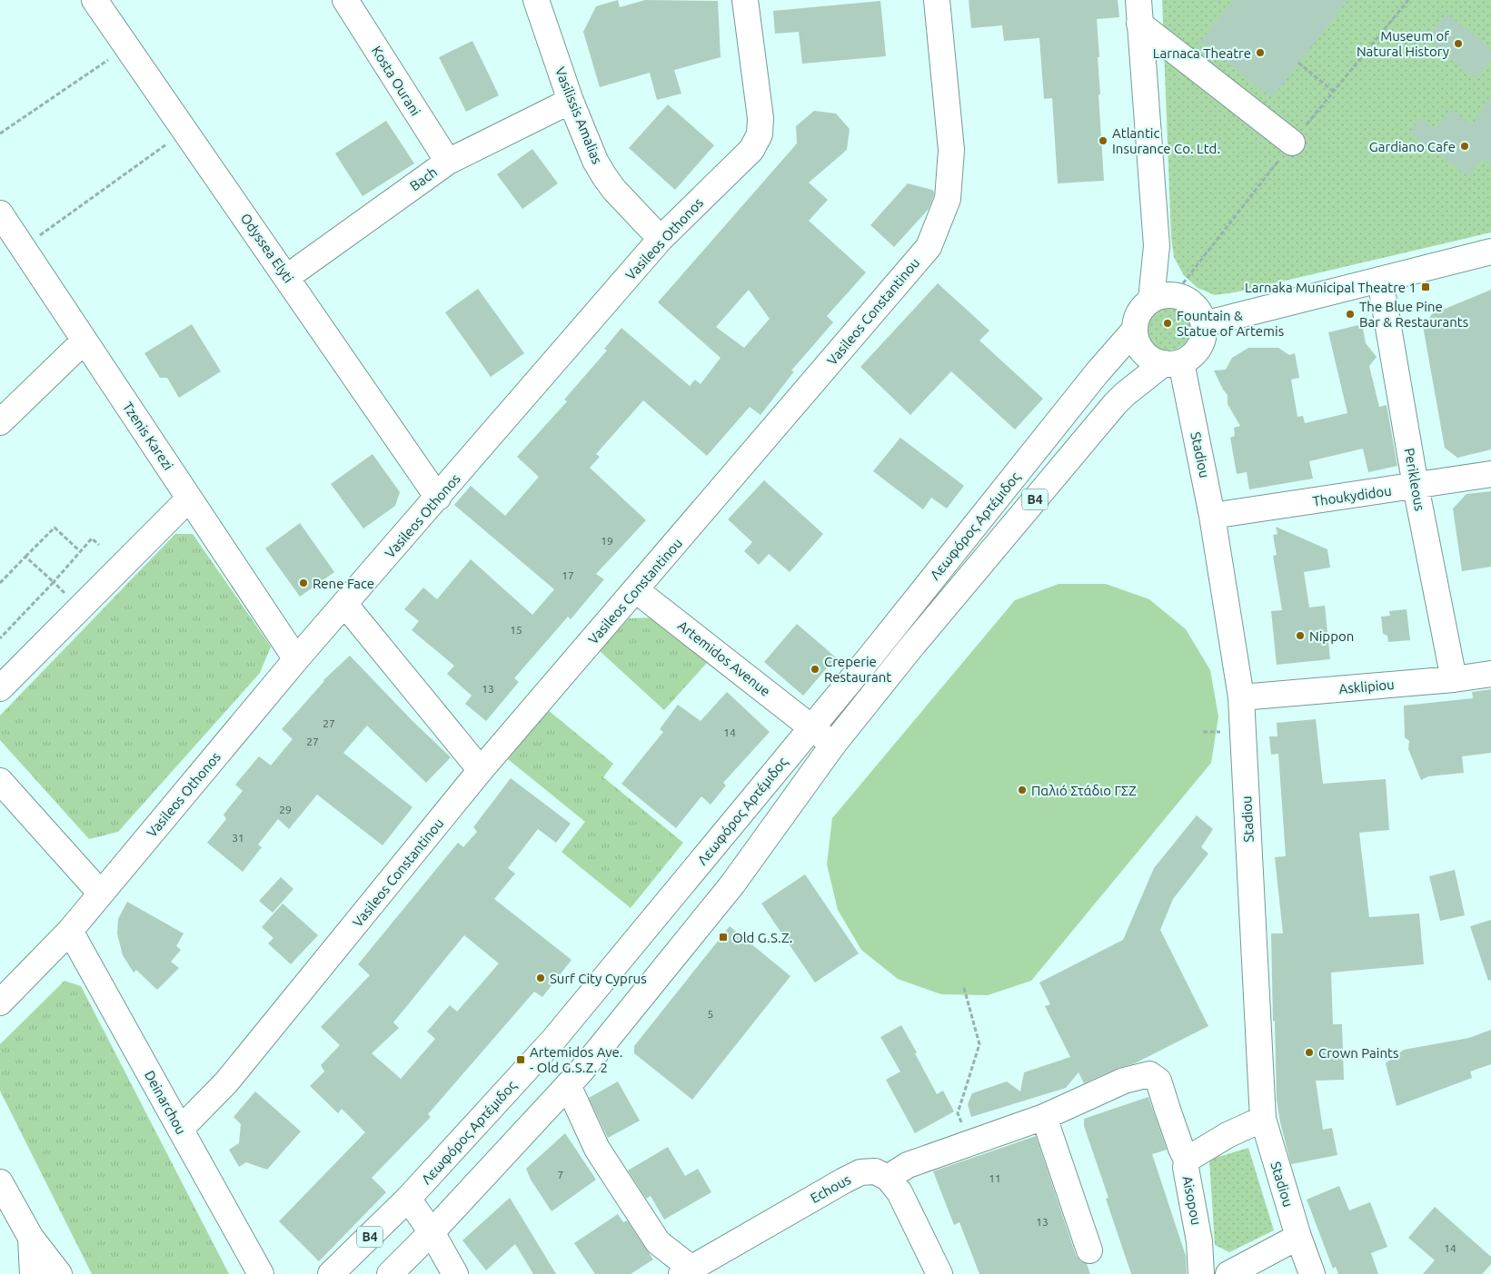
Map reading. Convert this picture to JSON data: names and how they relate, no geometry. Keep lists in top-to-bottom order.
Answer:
{
  "streets": {
    "street": [
      "Kosta Ourani",
      "Vasilissis Amalias",
      "Bach",
      "Vasileos Othonos",
      "Odyssea Elyti",
      "Vasileos Constantinou",
      "Tzenis Karezi",
      "Stadiou",
      "Perikleous",
      "Thoukydidou",
      "B4",
      "Λεωφόρος Αρτέμιδος",
      "Artemidos Avenue",
      "Asklipiou",
      "Deinarchou",
      "Echous",
      "Aisopou"
    ]
  },
  "crossings": [
    ["Kosta Ourani", "Bach"],
    ["Vasilissis Amalias", "Bach"],
    ["Vasilissis Amalias", "Vasileos Othonos"],
    ["Bach", "Odyssea Elyti"],
    ["Vasileos Othonos", "Odyssea Elyti"],
    ["Vasileos Othonos", "Tzenis Karezi"],
    ["Vasileos Othonos", "Deinarchou"],
    ["Vasileos Constantinou", "Artemidos Avenue"],
    ["Vasileos Constantinou", "Deinarchou"],
    ["Stadiou", "Thoukydidou"],
    ["Stadiou", "B4"],
    ["Stadiou", "Λεωφόρος Αρτέμιδος"],
    ["Stadiou", "Asklipiou"],
    ["Stadiou", "Aisopou"],
    ["Perikleous", "Thoukydidou"],
    ["Perikleous", "Asklipiou"],
    ["B4", "Λεωφόρος Αρτέμιδος"],
    ["Λεωφόρος Αρτέμιδος", "Artemidos Avenue"]
  ],
  "places": {
    "other": [
      "Museum of Natural History",
      "Larnaca Theatre",
      "Atlantic Insurance Co. Ltd.",
      "Gardiano Cafe",
      "The Blue Pine Bar & Restaurants",
      "Fountain & Statue of Artemis",
      "Rene Face",
      "Nippon",
      "Creperie Restaurant",
      "Παλιό Στάδιο ΓΣΖ",
      "Surf City Cyprus",
      "Crown Paints"
    ],
    "transit": ["Larnaka Municipal Theatre 1", "Old G.S.Z.", "Artemidos Ave. - Old G.S.Z. 2"]
  },
  "house_numbers": [
    "19",
    "17",
    "15",
    "13",
    "27",
    "14",
    "27",
    "29",
    "31",
    "5",
    "7",
    "11",
    "13",
    "14"
  ]
}
